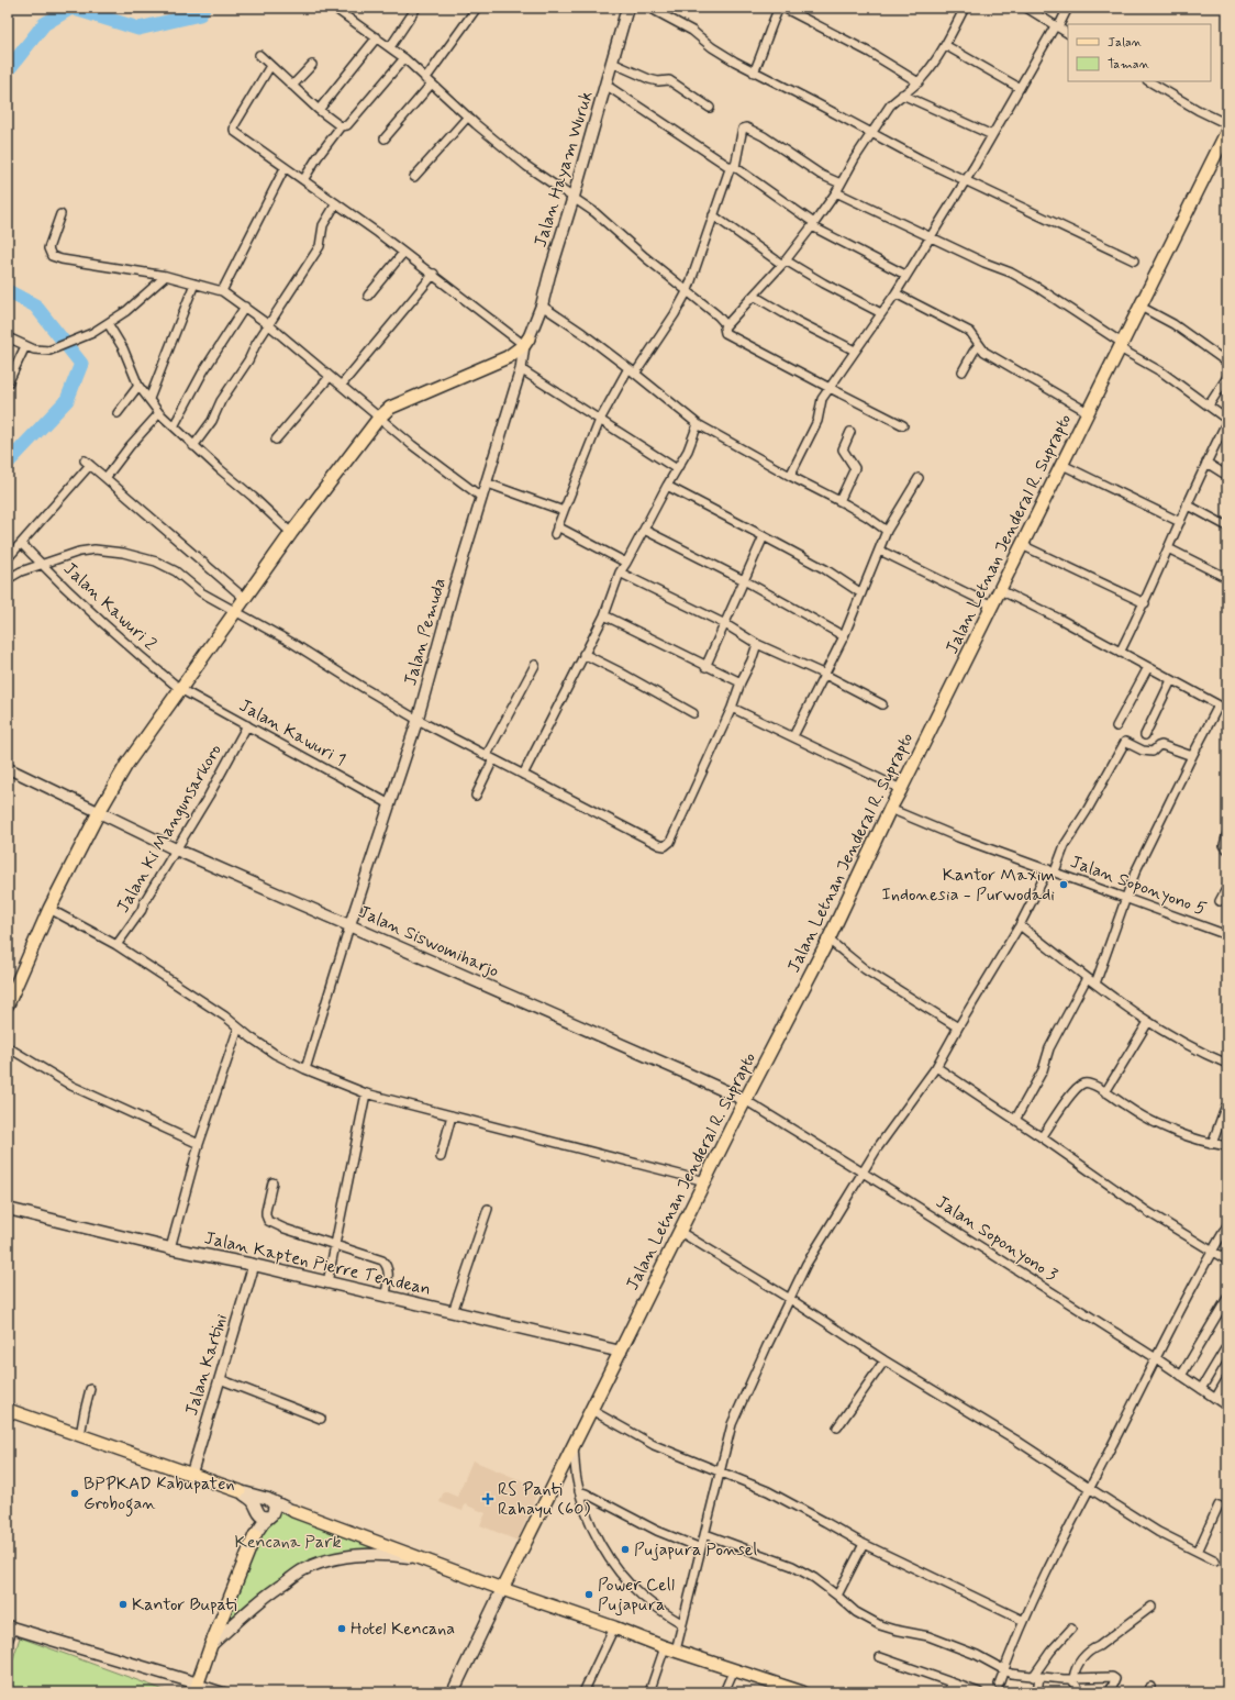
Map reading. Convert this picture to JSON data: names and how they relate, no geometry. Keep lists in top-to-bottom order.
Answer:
{
  "streets": {
    "main road": [
      "Jalan Hayam Wuruk",
      "Jalan Letnan Jenderal R. Suprapto",
      "Jalan Siswomiharjo",
      "Jalan Kapten Pierre Tendean"
    ],
    "street": [
      "Jalan Kawuri 2",
      "Jalan Pemuda",
      "Jalan Kawuri 1",
      "Jalan Ki Mangunsarkoro",
      "Jalan Soponyono 5",
      "Jalan Soponyono 3",
      "Jalan Kartini"
    ]
  },
  "crossings": [
    ["Jalan Hayam Wuruk", "Jalan Pemuda"],
    ["Jalan Letnan Jenderal R. Suprapto", "Jalan Soponyono 5"],
    ["Jalan Letnan Jenderal R. Suprapto", "Jalan Siswomiharjo"],
    ["Jalan Letnan Jenderal R. Suprapto", "Jalan Soponyono 3"],
    ["Jalan Letnan Jenderal R. Suprapto", "Jalan Kapten Pierre Tendean"],
    ["Jalan Kawuri 2", "Jalan Kawuri 1"],
    ["Jalan Pemuda", "Jalan Kawuri 1"],
    ["Jalan Pemuda", "Jalan Siswomiharjo"],
    ["Jalan Kawuri 1", "Jalan Ki Mangunsarkoro"],
    ["Jalan Ki Mangunsarkoro", "Jalan Siswomiharjo"],
    ["Jalan Siswomiharjo", "Jalan Soponyono 3"],
    ["Jalan Kapten Pierre Tendean", "Jalan Kartini"]
  ],
  "parks": ["Kencana Park"],
  "places": {
    "other": [
      "Kantor Maxim Indonesia - Purwodadi",
      "BPPKAD Kabupaten Grobogan",
      "Pujapura Ponsel",
      "Power Cell Pujapura",
      "Kantor Bupati",
      "Hotel Kencana"
    ],
    "health": ["RS Panti Rahayu (60)"]
  },
  "legend": ["Jalan", "Taman"]
}
